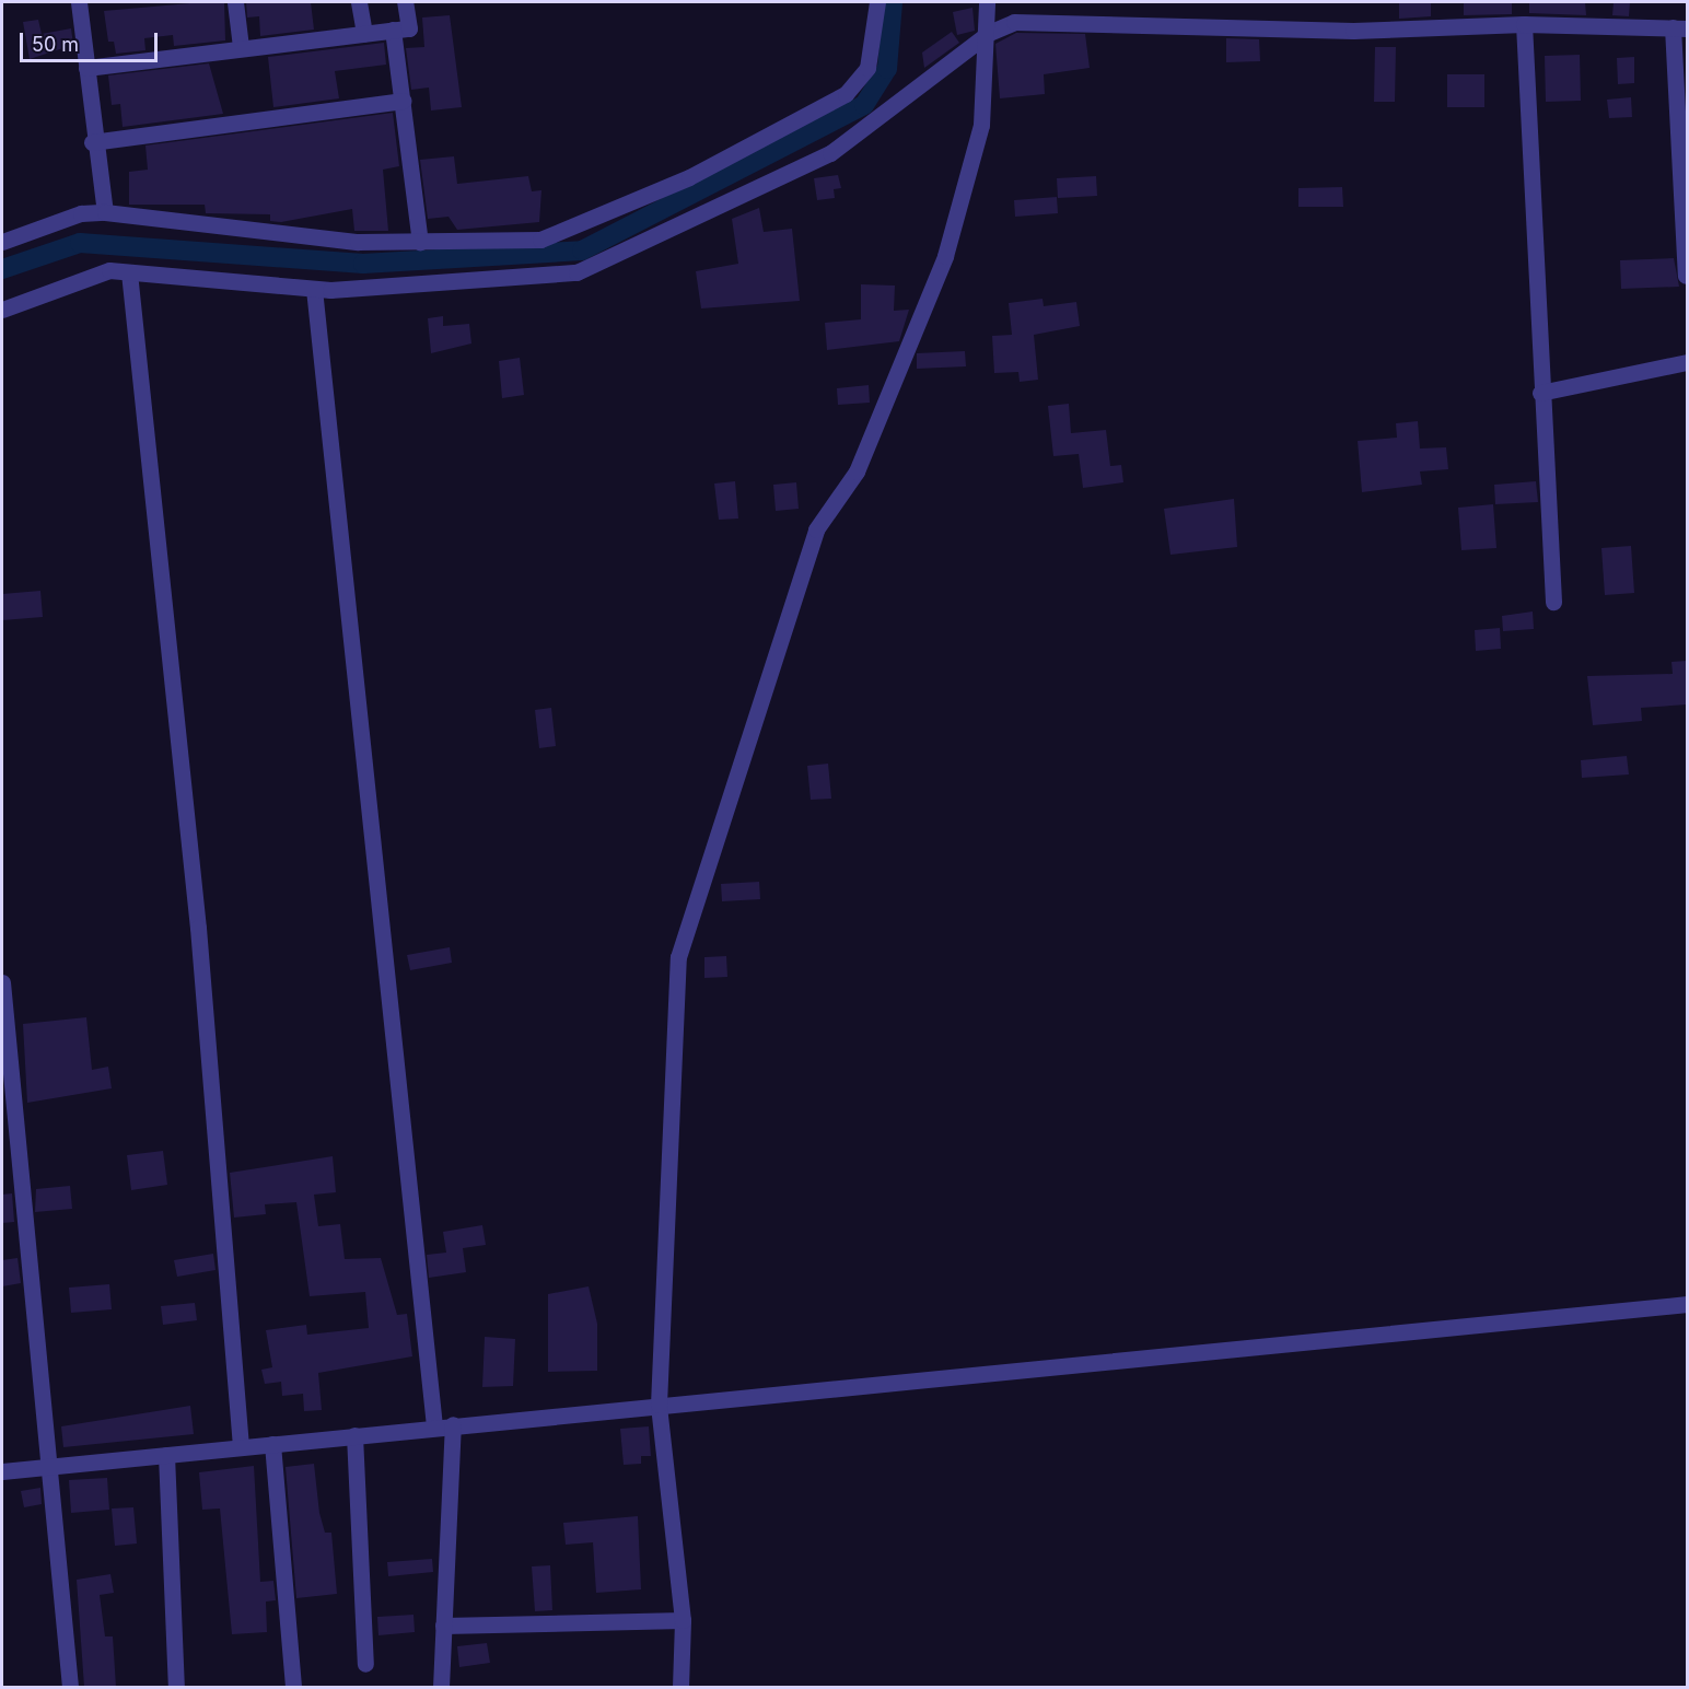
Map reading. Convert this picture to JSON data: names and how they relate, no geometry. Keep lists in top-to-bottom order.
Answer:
{
  "scale_bar": "50 m"
}
